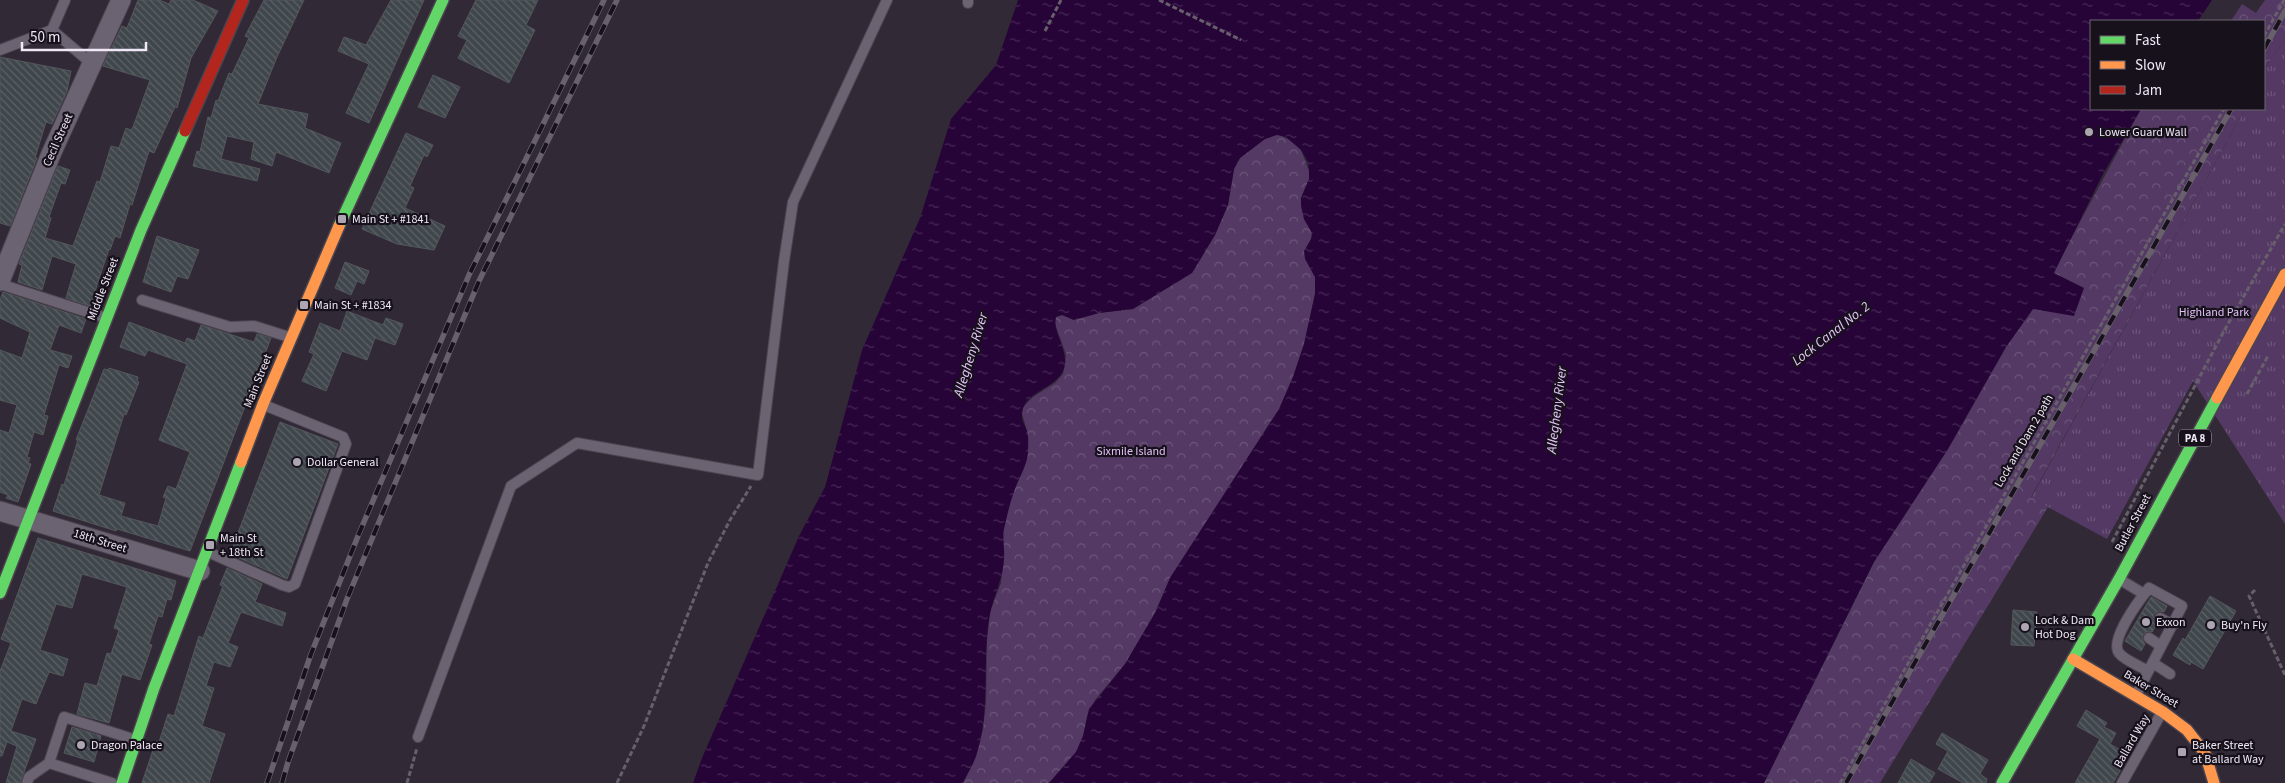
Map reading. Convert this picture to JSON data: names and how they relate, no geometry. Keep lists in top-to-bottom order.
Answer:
{
  "streets": {
    "main road": [
      "Middle Street",
      "Main Street",
      "PA 8",
      "Butler Street",
      "Baker Street"
    ],
    "street": ["Cecil Street", "18th Street"],
    "lane": ["Ballard Way"],
    "path": ["Lock and Dam 2 path"]
  },
  "crossings": [
    ["Middle Street", "18th Street"],
    ["Main Street", "18th Street"],
    ["Butler Street", "Baker Street"],
    ["Baker Street", "Ballard Way"]
  ],
  "water": ["Lock Canal No. 2", "Allegheny River"],
  "parks": ["Highland Park", "Sixmile Island"],
  "places": {
    "other": [
      "Lower Guard Wall",
      "Dollar General",
      "Exxon",
      "Buy'n Fly",
      "Lock & Dam Hot Dog",
      "Dragon Palace"
    ],
    "transit": [
      "Main St + #1841",
      "Main St + #1834",
      "Main St + 18th St",
      "Baker Street at Ballard Way"
    ]
  },
  "legend": ["Fast", "Slow", "Jam"],
  "scale_bar": "50 m"
}
